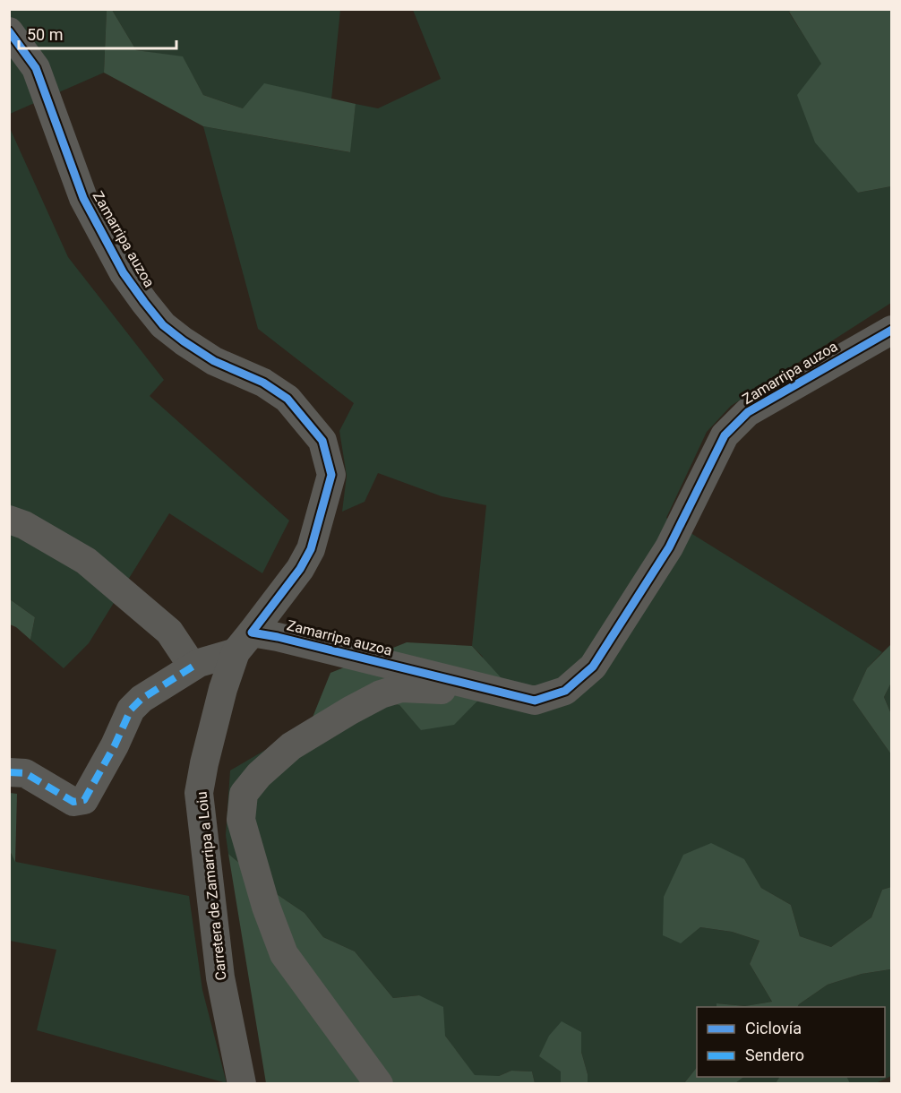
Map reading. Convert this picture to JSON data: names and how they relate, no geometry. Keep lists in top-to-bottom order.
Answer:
{
  "streets": {
    "street": ["Zamarripa auzoa", "Carretera de Zamarripa a Loiu"]
  },
  "crossings": [
    ["Zamarripa auzoa", "Carretera de Zamarripa a Loiu"]
  ],
  "legend": ["Ciclovía", "Sendero"],
  "scale_bar": "50 m"
}
